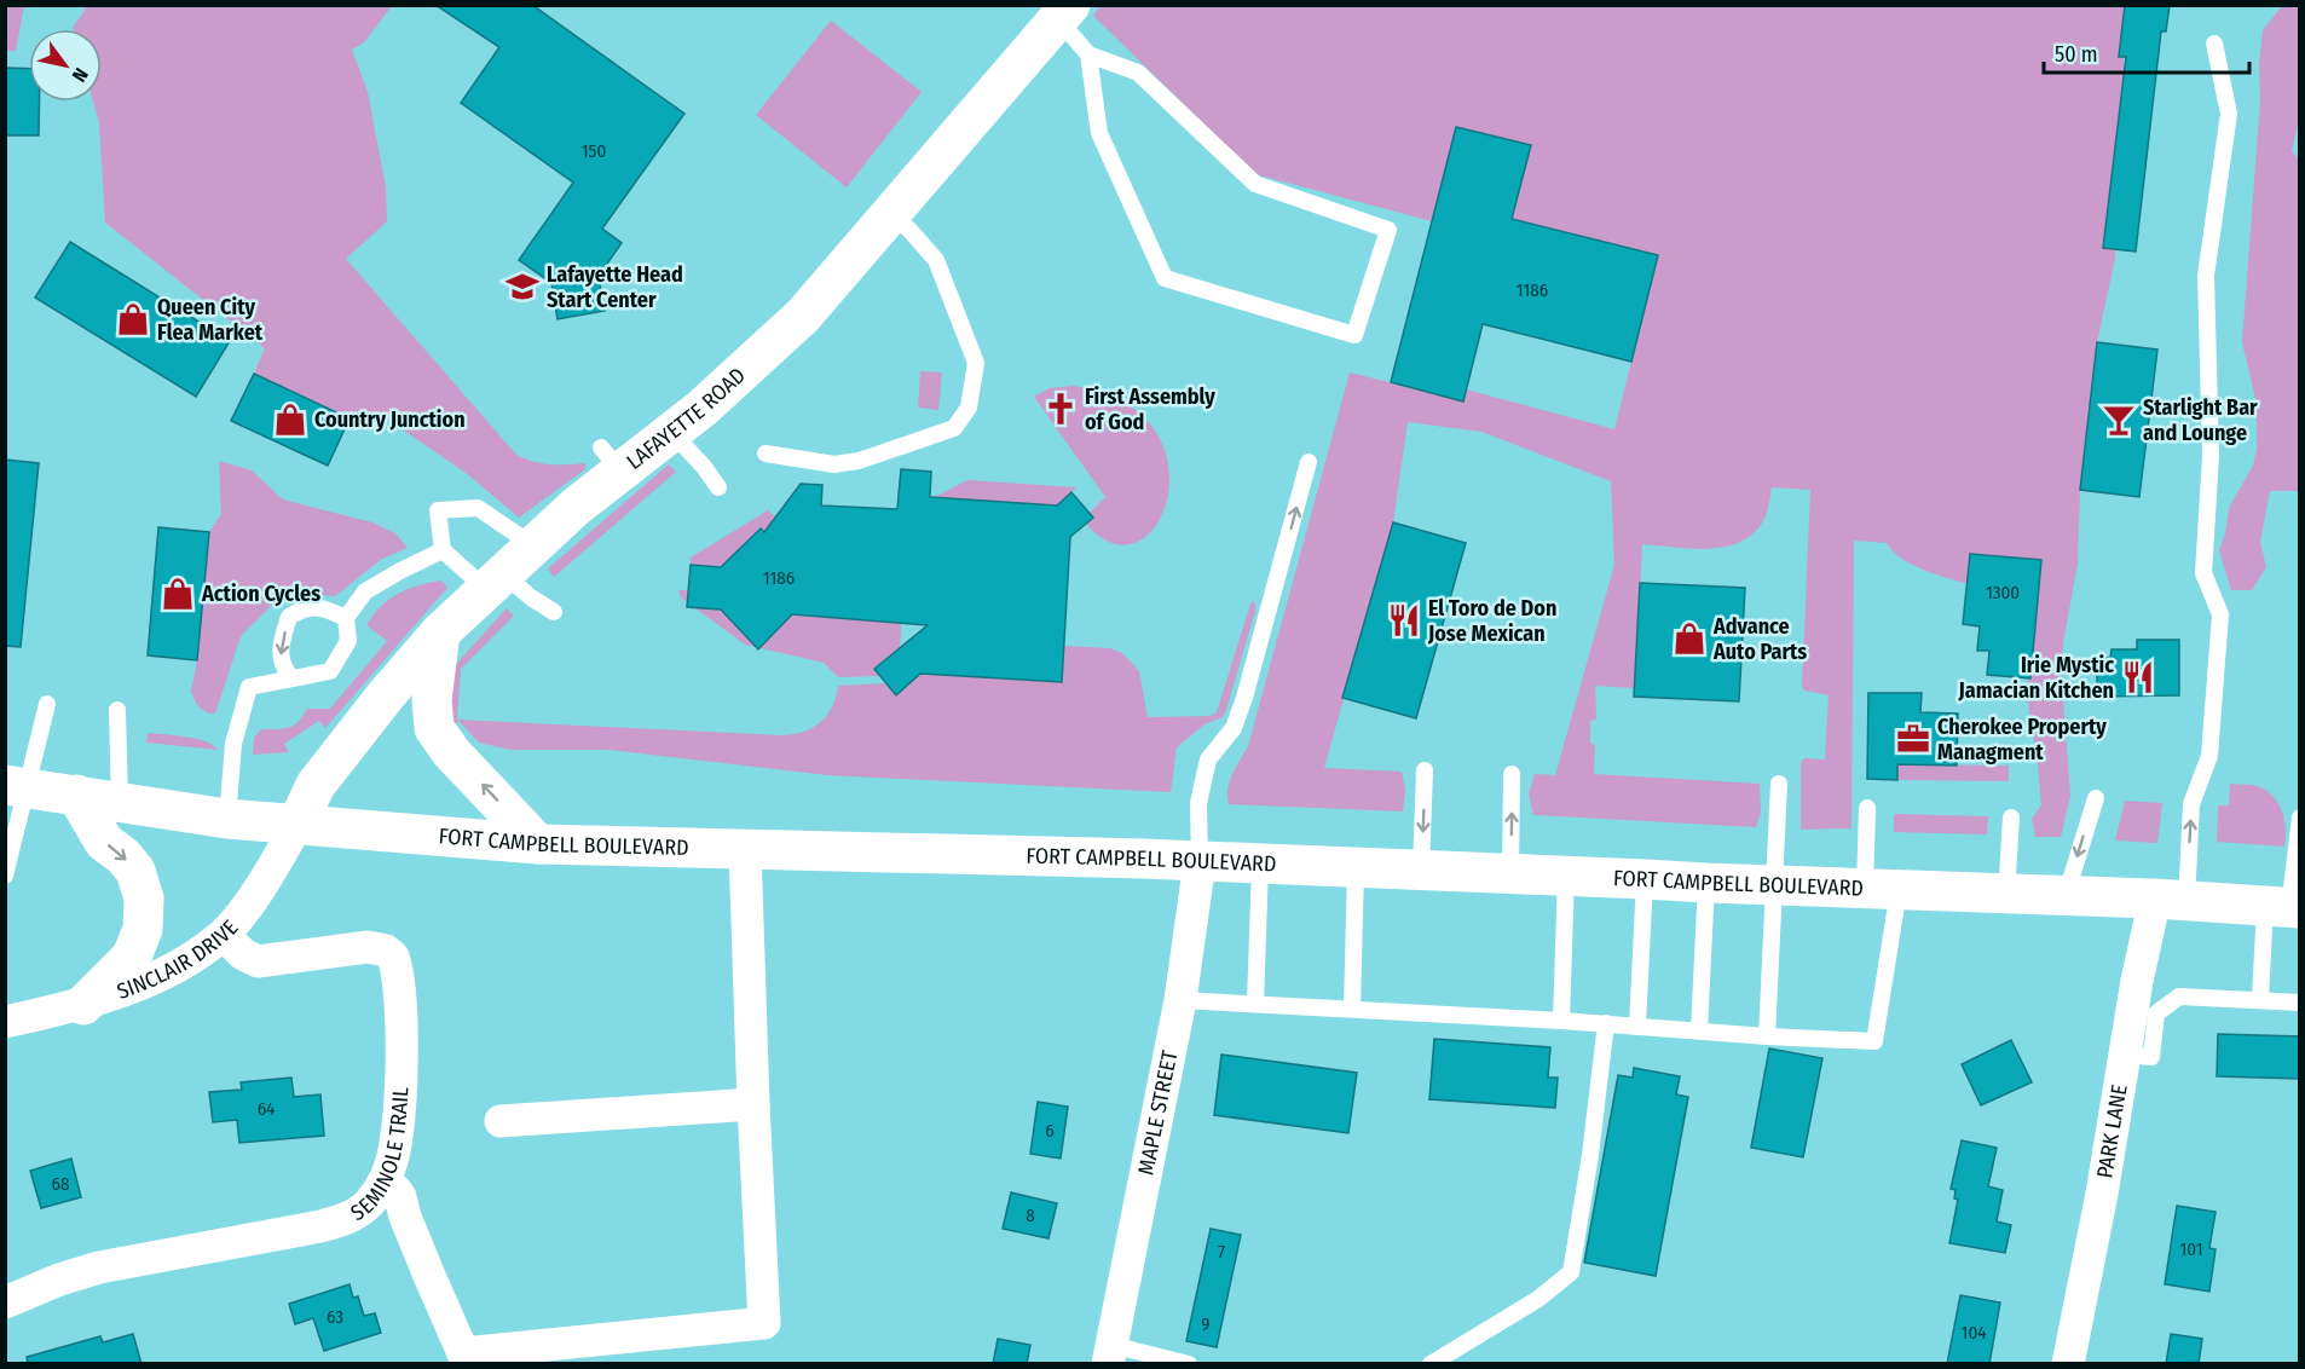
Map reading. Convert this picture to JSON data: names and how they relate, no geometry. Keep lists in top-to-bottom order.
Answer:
{
  "streets": {
    "main road": ["LAFAYETTE ROAD", "FORT CAMPBELL BOULEVARD"],
    "street": [
      "SINCLAIR DRIVE",
      "MAPLE STREET",
      "PARK LANE",
      "SEMINOLE TRAIL"
    ]
  },
  "crossings": [
    ["LAFAYETTE ROAD", "FORT CAMPBELL BOULEVARD"],
    ["LAFAYETTE ROAD", "SINCLAIR DRIVE"],
    ["FORT CAMPBELL BOULEVARD", "SINCLAIR DRIVE"],
    ["FORT CAMPBELL BOULEVARD", "MAPLE STREET"],
    ["FORT CAMPBELL BOULEVARD", "PARK LANE"],
    ["SINCLAIR DRIVE", "SEMINOLE TRAIL"]
  ],
  "places": {
    "school or university": ["Lafayette Head Start Center"],
    "shop": [
      "Queen City Flea Market",
      "Country Junction",
      "Action Cycles",
      "Advance Auto Parts"
    ],
    "church": ["First Assembly of God"],
    "bar": ["Starlight Bar and Lounge"],
    "restaurant": ["El Toro de Don Jose Mexican", "Irie Mystic Jamacian Kitchen"],
    "office": ["Cherokee Property Managment"]
  },
  "house_numbers": [
    "150",
    "1186",
    "1186",
    "1300",
    "64",
    "6",
    "68",
    "8",
    "101",
    "7",
    "63",
    "9",
    "104"
  ],
  "scale_bar": "50 m",
  "north": "bottom right"
}
